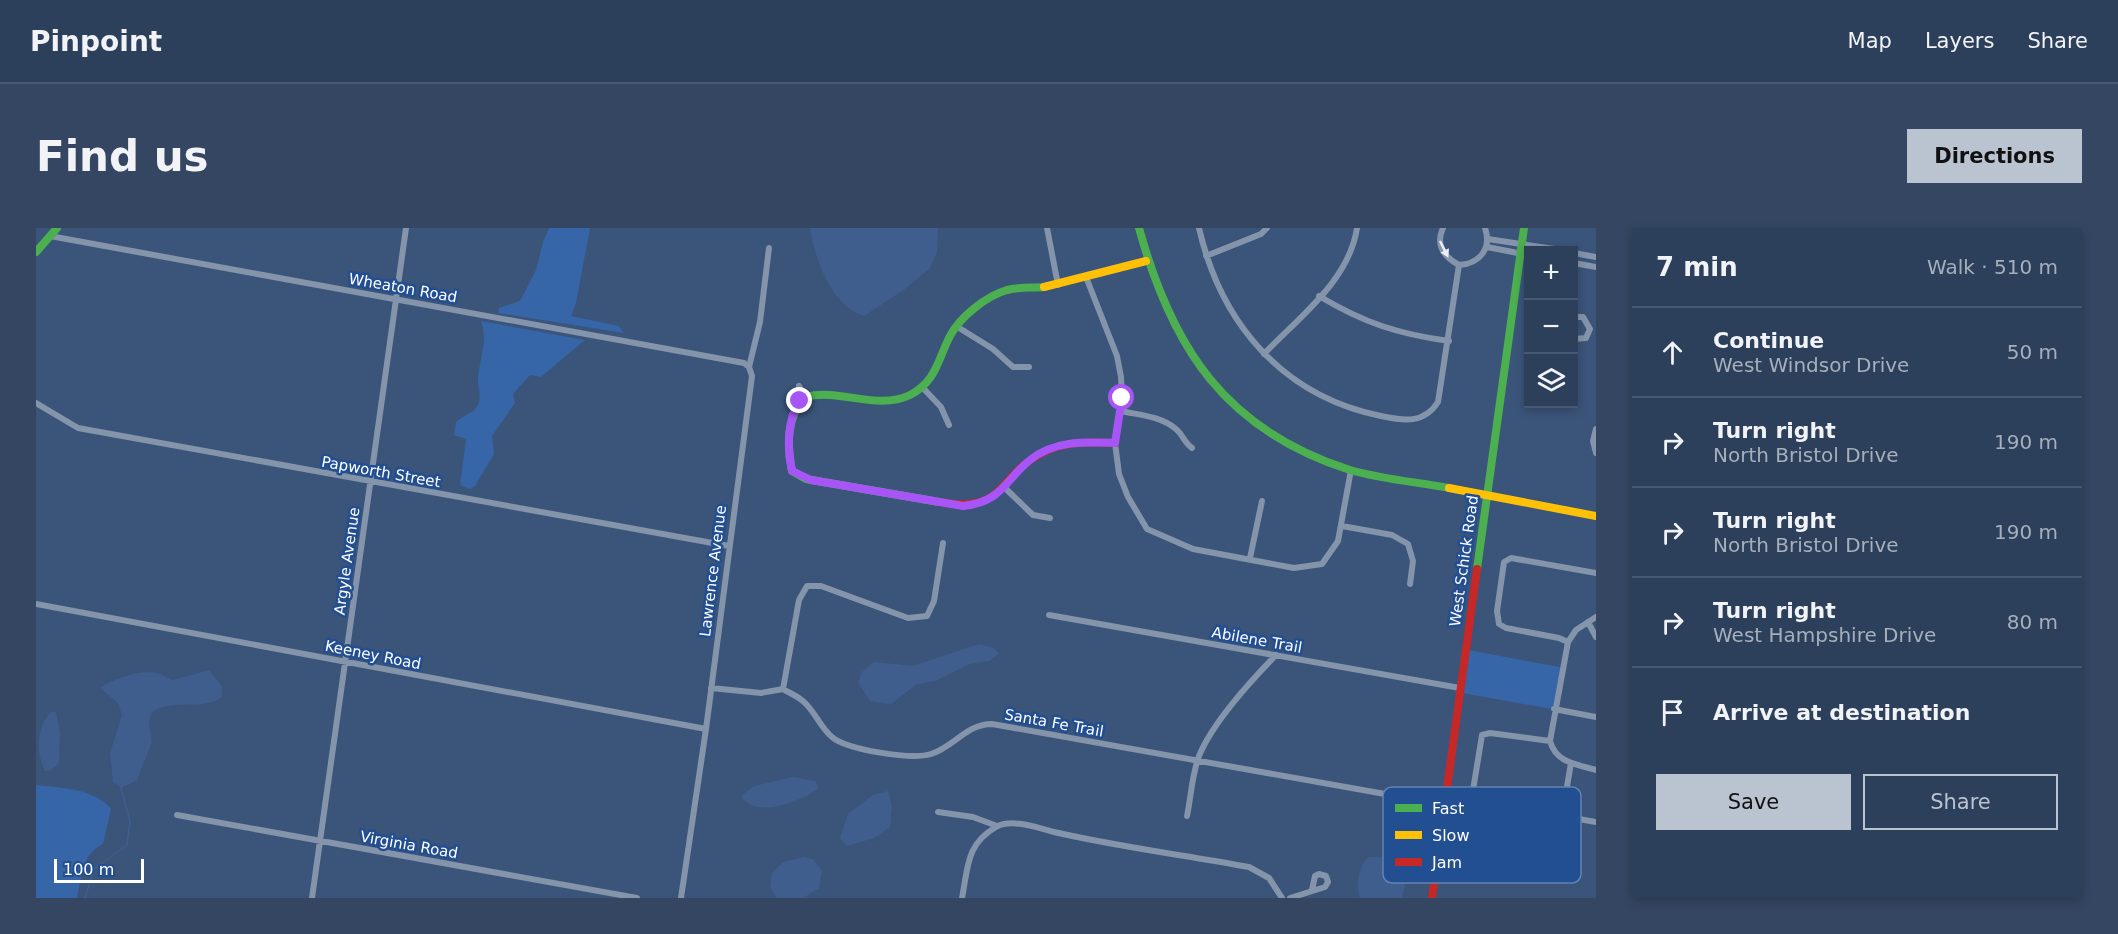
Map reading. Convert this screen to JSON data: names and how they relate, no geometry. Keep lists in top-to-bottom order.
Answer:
{
  "streets": {
    "street": [
      "Wheaton Road",
      "Papworth Street",
      "Argyle Avenue",
      "West Schick Road",
      "Lawrence Avenue",
      "Abilene Trail",
      "Keeney Road",
      "Santa Fe Trail",
      "Virginia Road"
    ]
  },
  "crossings": [
    ["Wheaton Road", "Argyle Avenue"],
    ["Wheaton Road", "Lawrence Avenue"],
    ["Papworth Street", "Argyle Avenue"],
    ["Papworth Street", "Lawrence Avenue"],
    ["Argyle Avenue", "Keeney Road"],
    ["Argyle Avenue", "Virginia Road"],
    ["West Schick Road", "Abilene Trail"],
    ["Lawrence Avenue", "Keeney Road"]
  ],
  "legend": ["Fast", "Slow", "Jam"],
  "scale_bar": "100 m",
  "page": {
    "header": "Pinpoint",
    "nav": ["Map", "Layers", "Share"],
    "buttons": [
      "Directions",
      ["Save", "Share"]
    ],
    "title": "Find us",
    "heading": ["7 min", "Walk · 510 m"],
    "map_buttons": ["+", "−"],
    "list": [
      ["Continue", "West Windsor Drive", "50 m"],
      ["Turn right", "North Bristol Drive", "190 m"],
      ["Turn right", "North Bristol Drive", "190 m"],
      ["Turn right", "West Hampshire Drive", "80 m"],
      "Arrive at destination"
    ],
    "scale": "100 m"
  }
}
